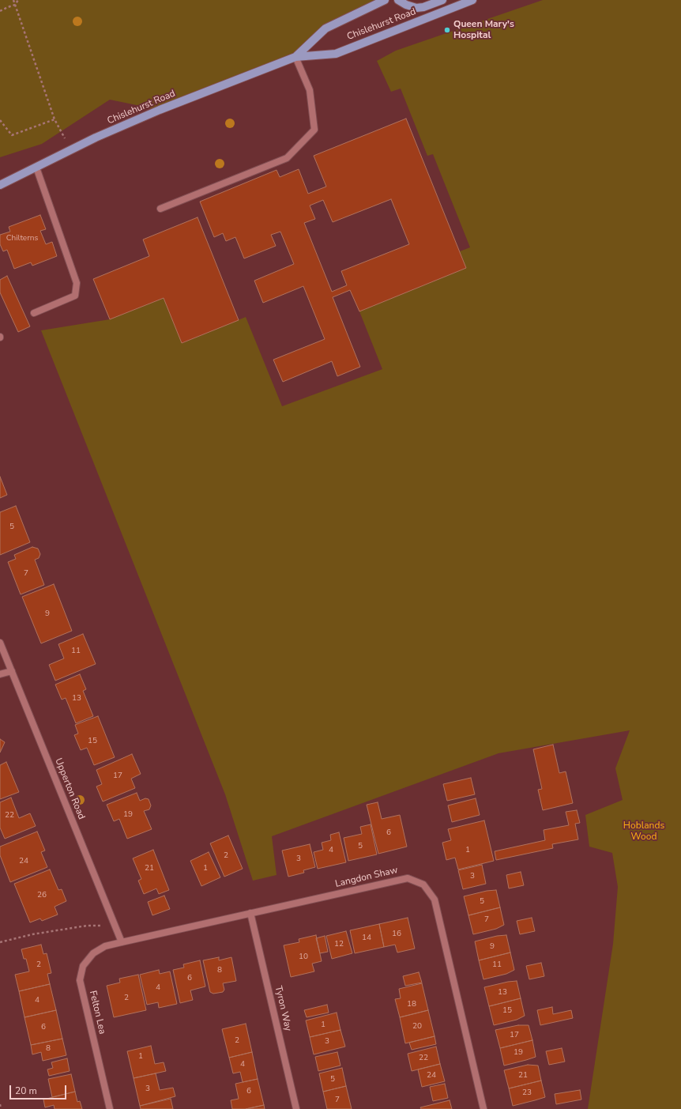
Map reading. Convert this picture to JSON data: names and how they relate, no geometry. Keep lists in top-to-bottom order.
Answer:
{
  "streets": {
    "main road": ["Chislehurst Road"],
    "street": [
      "Upperton Road",
      "Langdon Shaw",
      "Tyron Way",
      "Felton Lea"
    ]
  },
  "crossings": [
    ["Upperton Road", "Langdon Shaw"],
    ["Upperton Road", "Felton Lea"],
    ["Langdon Shaw", "Tyron Way"],
    ["Langdon Shaw", "Felton Lea"]
  ],
  "parks": ["Hoblands Wood"],
  "places": ["Queen Mary's Hospital"],
  "house_numbers": [
    "Chilterns",
    "5",
    "7",
    "9",
    "11",
    "13",
    "15",
    "17",
    "19",
    "22",
    "6",
    "5",
    "4",
    "1",
    "2",
    "3",
    "24",
    "21",
    "1",
    "3",
    "26",
    "5",
    "7",
    "16",
    "14",
    "12",
    "9",
    "10",
    "2",
    "11",
    "8",
    "6",
    "4",
    "13",
    "2",
    "4",
    "18",
    "15",
    "1",
    "20",
    "6",
    "17",
    "2",
    "3",
    "8",
    "19",
    "1",
    "22",
    "4",
    "24",
    "21",
    "5",
    "3",
    "6",
    "23",
    "7"
  ],
  "scale_bar": "20 m"
}
